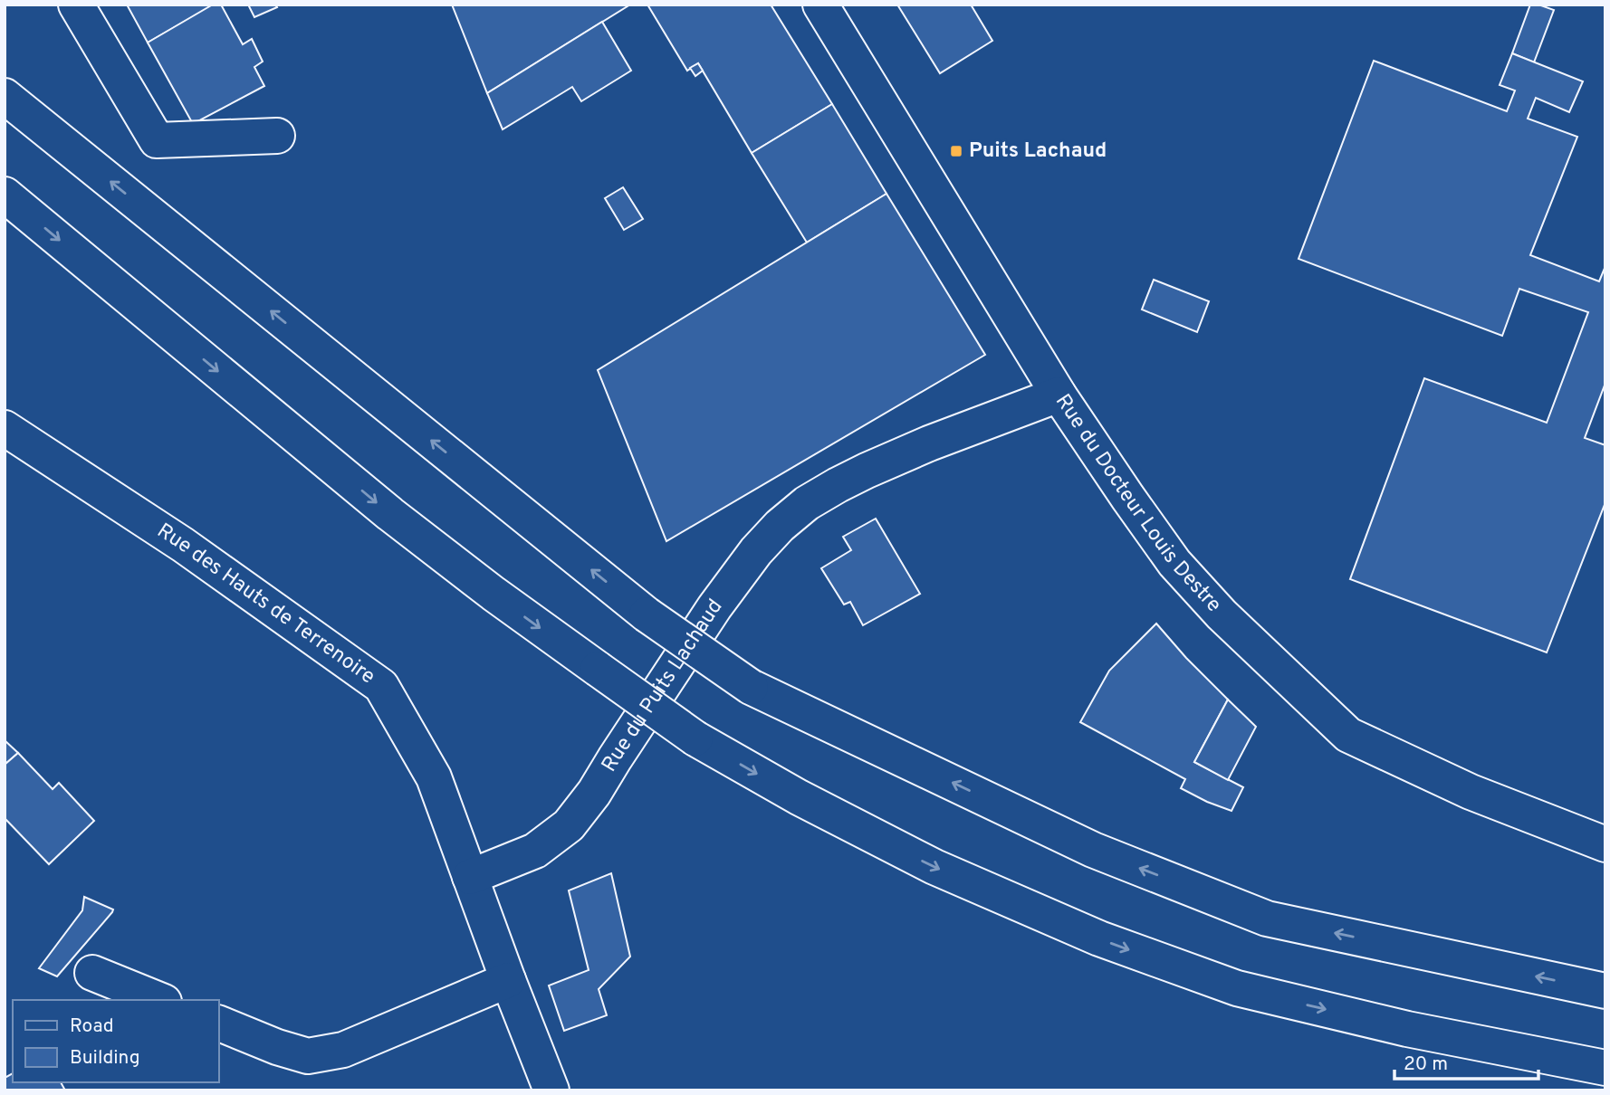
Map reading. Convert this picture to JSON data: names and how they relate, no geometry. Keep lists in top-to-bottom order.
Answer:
{
  "streets": {
    "main road": ["Rue du Docteur Louis Destre", "Rue des Hauts de Terrenoire", "Rue du Puits Lachaud"]
  },
  "crossings": [
    ["Rue du Docteur Louis Destre", "Rue du Puits Lachaud"],
    ["Rue des Hauts de Terrenoire", "Rue du Puits Lachaud"]
  ],
  "places": {
    "transit": ["Puits Lachaud"]
  },
  "legend": ["Road", "Building"],
  "scale_bar": "20 m"
}
